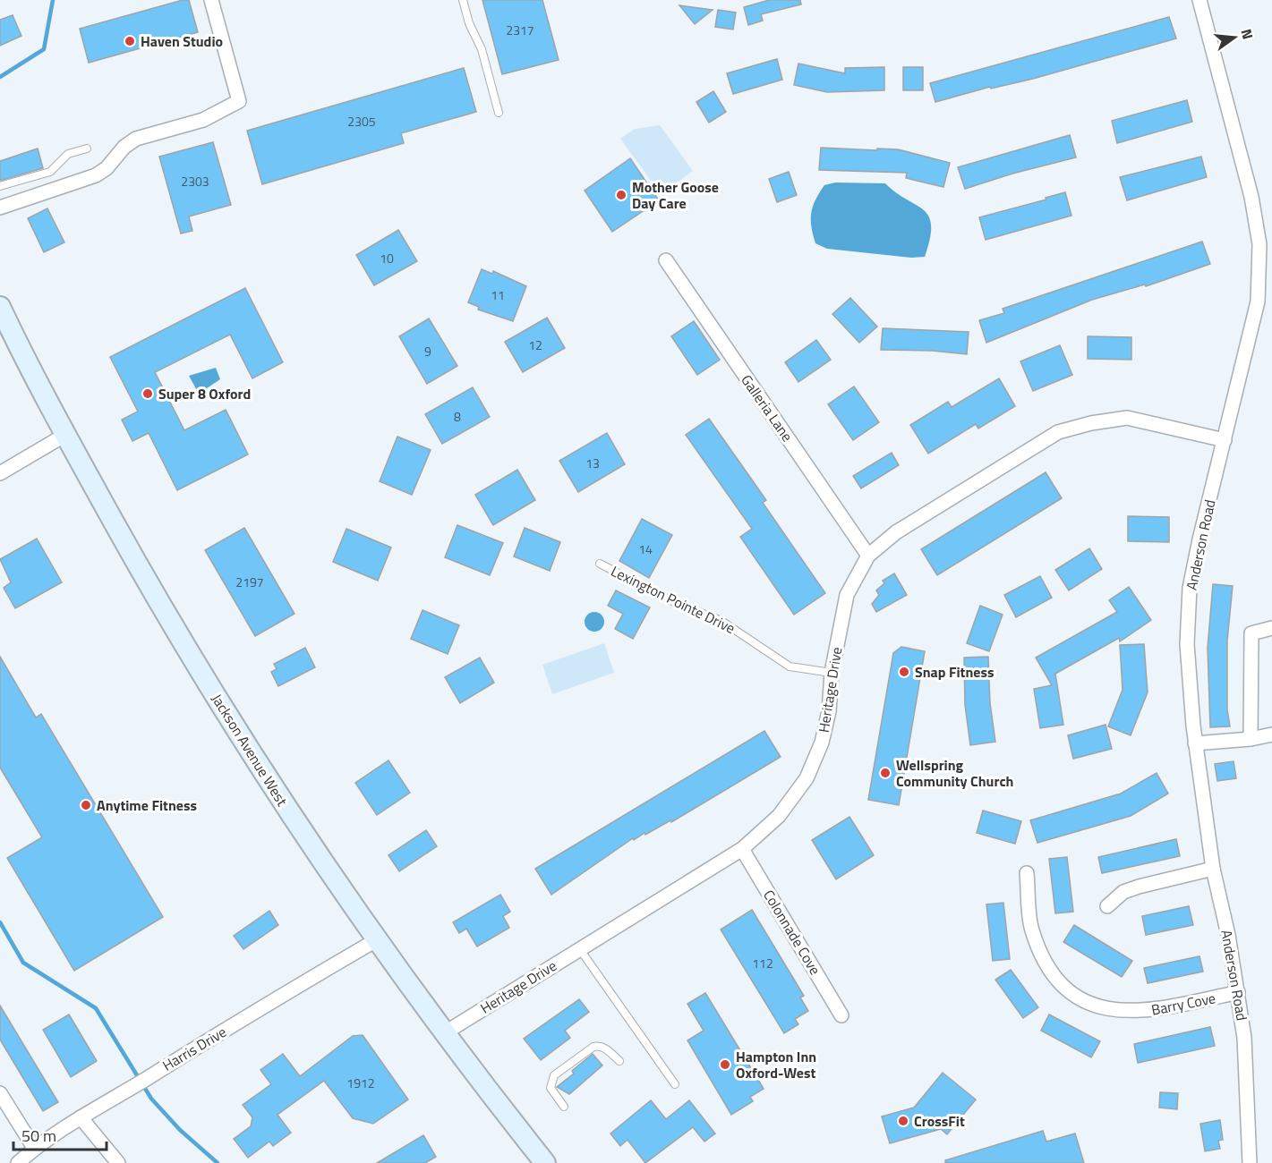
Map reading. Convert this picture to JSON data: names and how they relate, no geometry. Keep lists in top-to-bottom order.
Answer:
{
  "streets": {
    "main road": ["Jackson Avenue West"],
    "street": [
      "Galleria Lane",
      "Anderson Road",
      "Heritage Drive",
      "Colonnade Cove",
      "Barry Cove",
      "Harris Drive"
    ],
    "lane": ["Lexington Pointe Drive"]
  },
  "crossings": [
    ["Galleria Lane", "Heritage Drive"],
    ["Anderson Road", "Heritage Drive"],
    ["Anderson Road", "Barry Cove"],
    ["Lexington Pointe Drive", "Heritage Drive"],
    ["Heritage Drive", "Jackson Avenue West"],
    ["Heritage Drive", "Colonnade Cove"],
    ["Jackson Avenue West", "Harris Drive"]
  ],
  "places": [
    "Haven Studio",
    "Mother Goose Day Care",
    "Super 8 Oxford",
    "Snap Fitness",
    "Wellspring Community Church",
    "Anytime Fitness",
    "Hampton Inn Oxford-West",
    "CrossFit"
  ],
  "house_numbers": [
    "2317",
    "2305",
    "2303",
    "10",
    "11",
    "12",
    "9",
    "8",
    "13",
    "14",
    "2197",
    "112",
    "1912"
  ],
  "scale_bar": "50 m",
  "north": "right"
}
